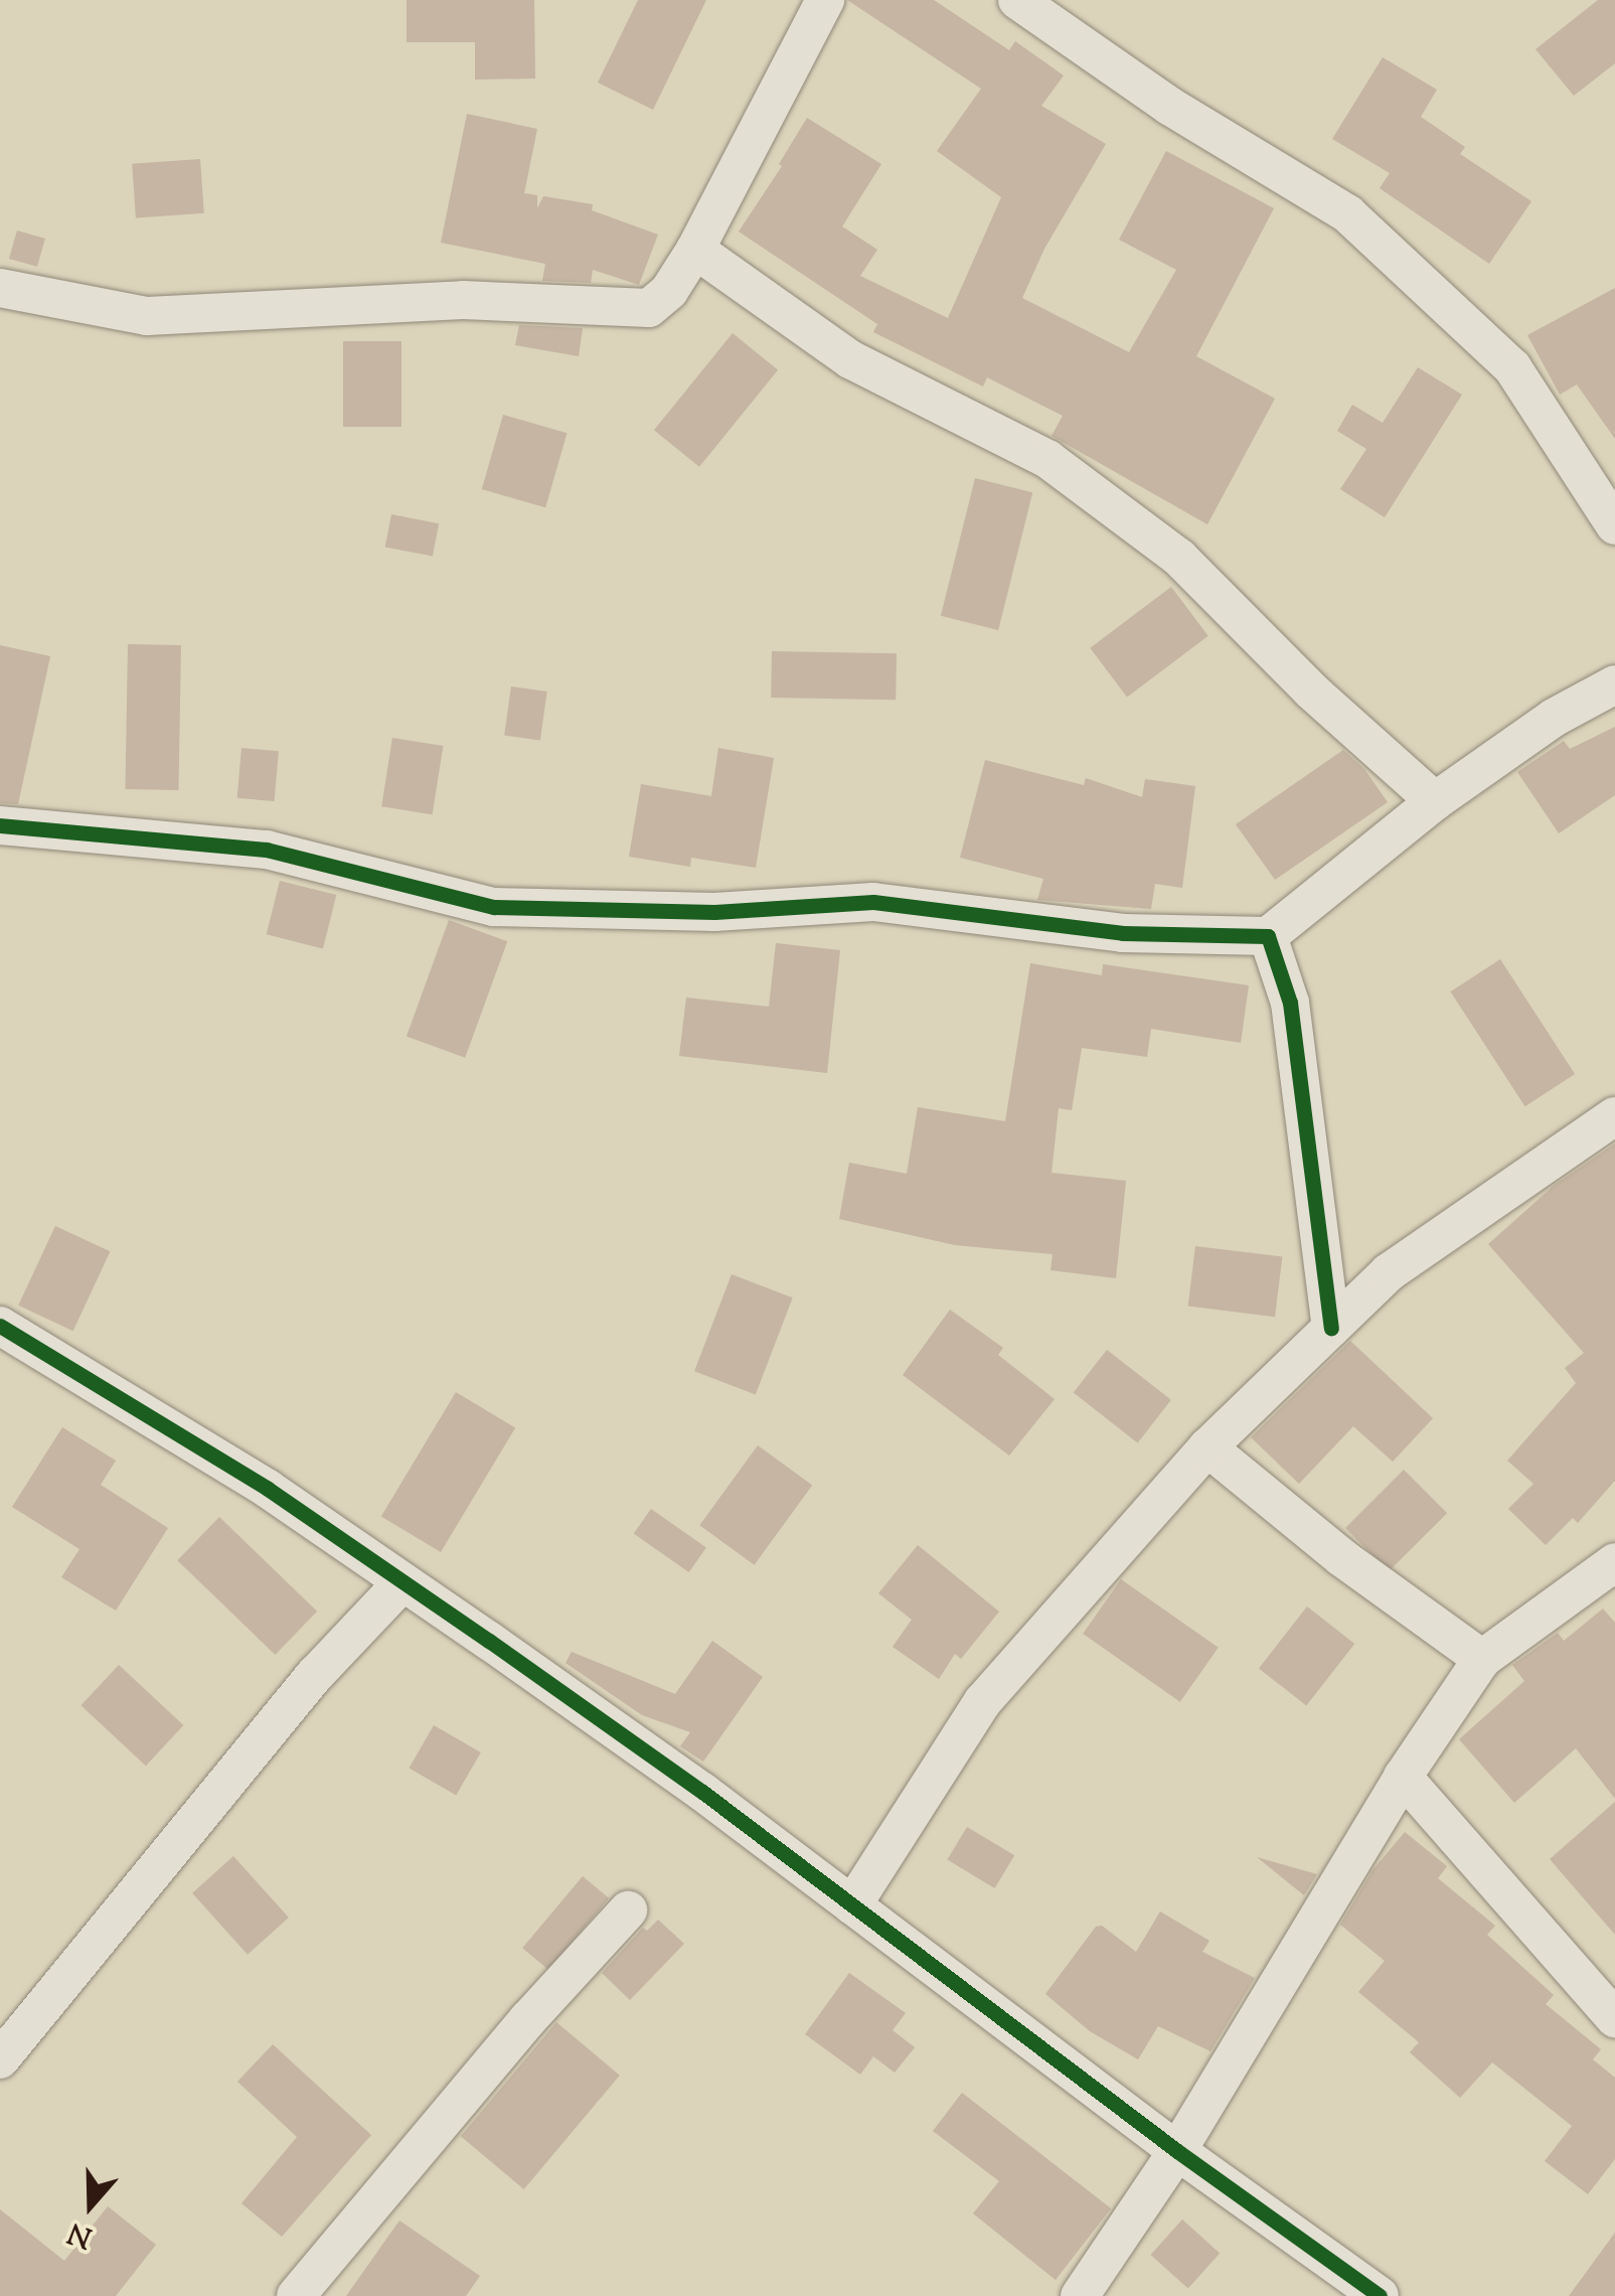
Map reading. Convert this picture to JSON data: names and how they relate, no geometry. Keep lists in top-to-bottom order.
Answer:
{
  "north": "bottom"
}
